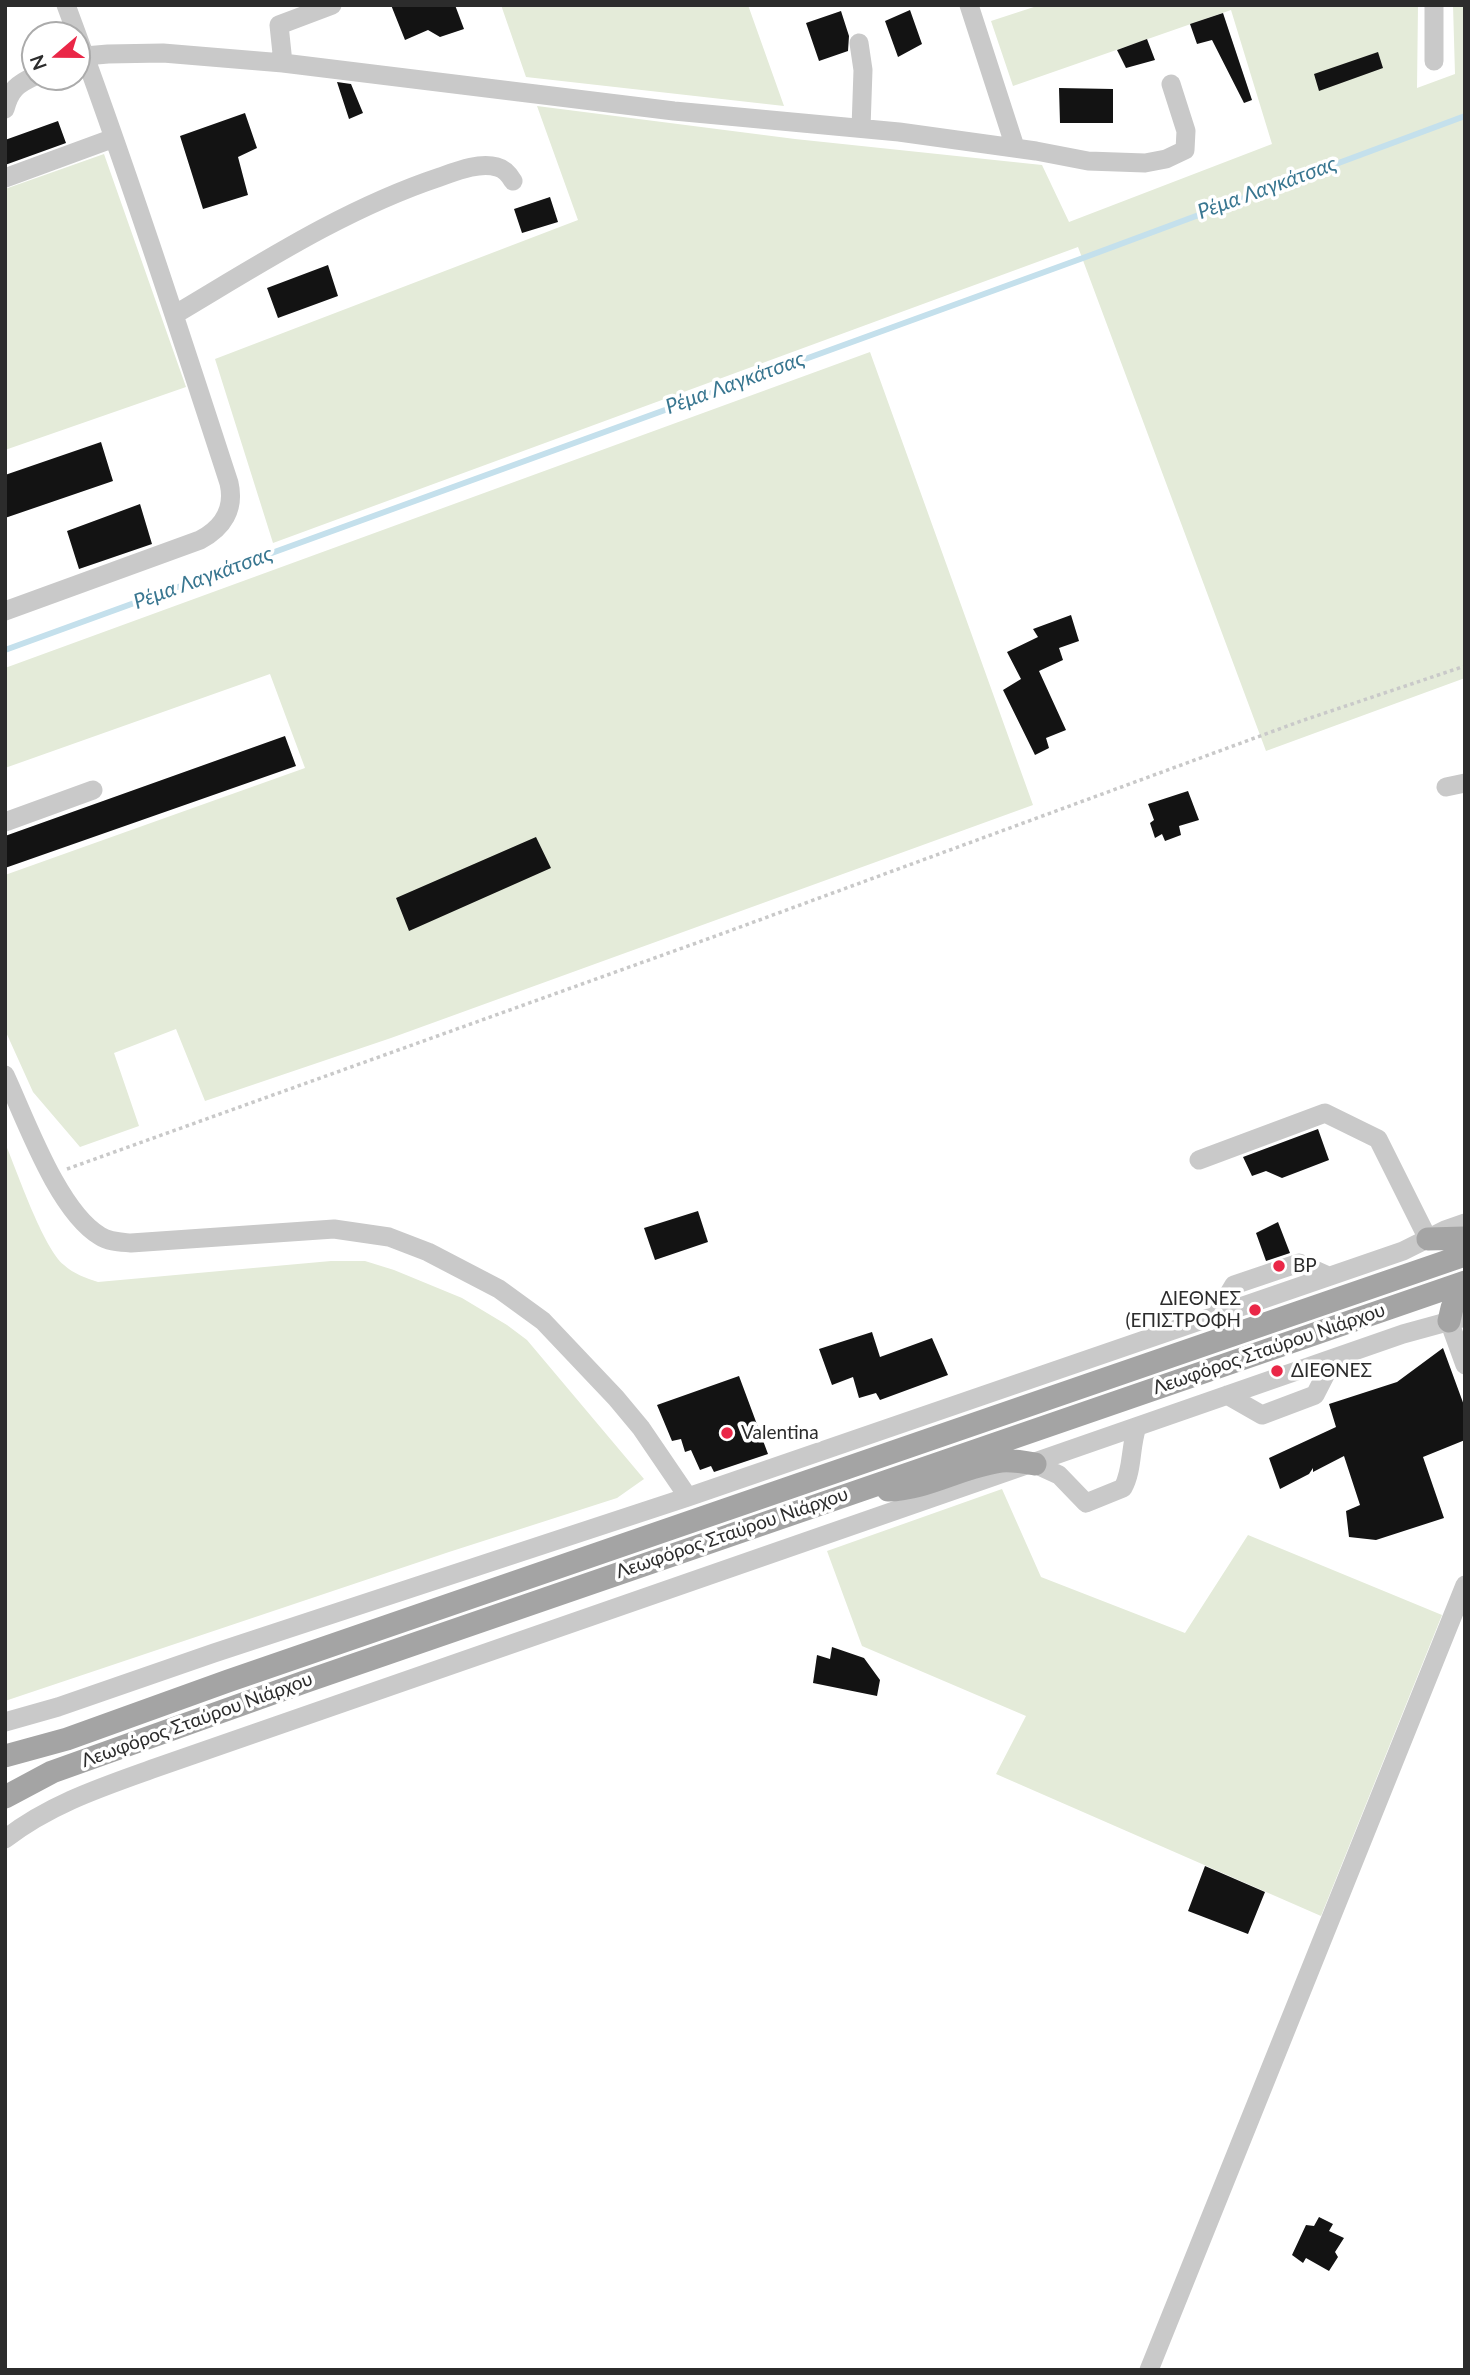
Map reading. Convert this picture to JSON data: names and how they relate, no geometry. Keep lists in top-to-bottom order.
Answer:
{
  "streets": {
    "main road": ["Λεωφόρος Σταύρου Νιάρχου"]
  },
  "water": ["Ρέμα Λαγκάτσας"],
  "places": [
    "BP",
    "ΔΙΕΘΝΕΣ (ΕΠΙΣΤΡΟΦΗ",
    "ΔΙΕΘΝΕΣ",
    "Valentina"
  ],
  "north": "left"
}
